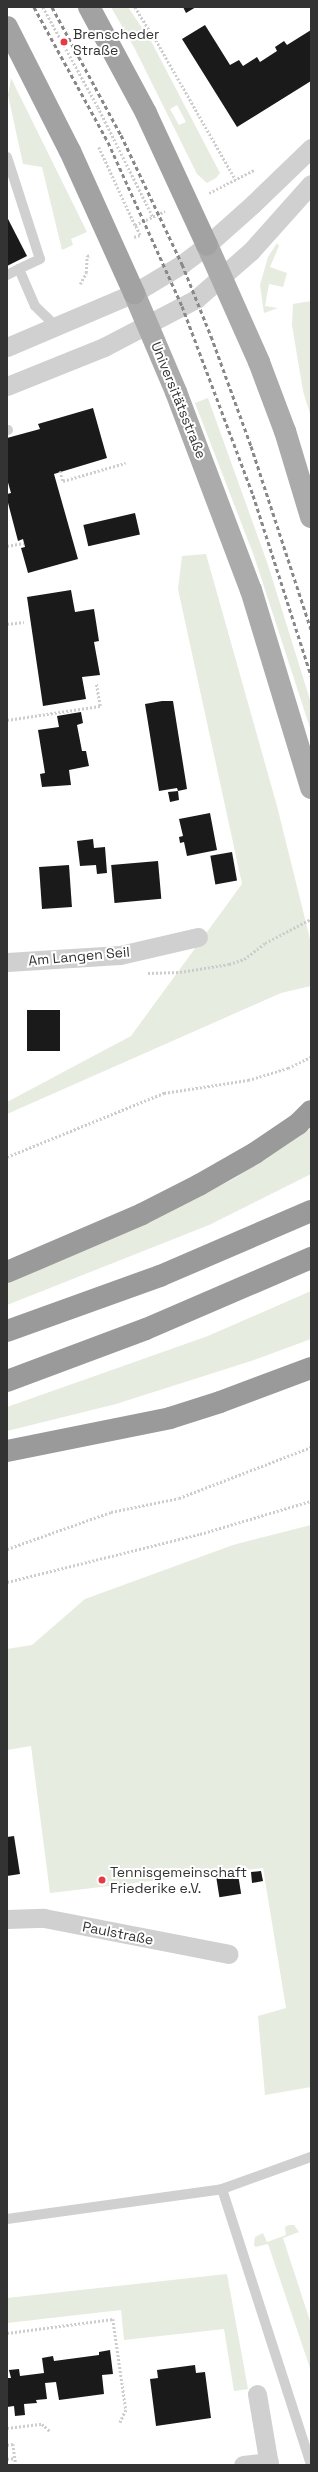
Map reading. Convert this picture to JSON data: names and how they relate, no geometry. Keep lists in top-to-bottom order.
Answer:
{
  "streets": {
    "highway": ["Universitätsstraße"],
    "street": ["Am Langen Seil", "Paulstraße"]
  },
  "places": ["Brenscheder Straße", "Tennisgemeinschaft Friederike e.V."]
}
